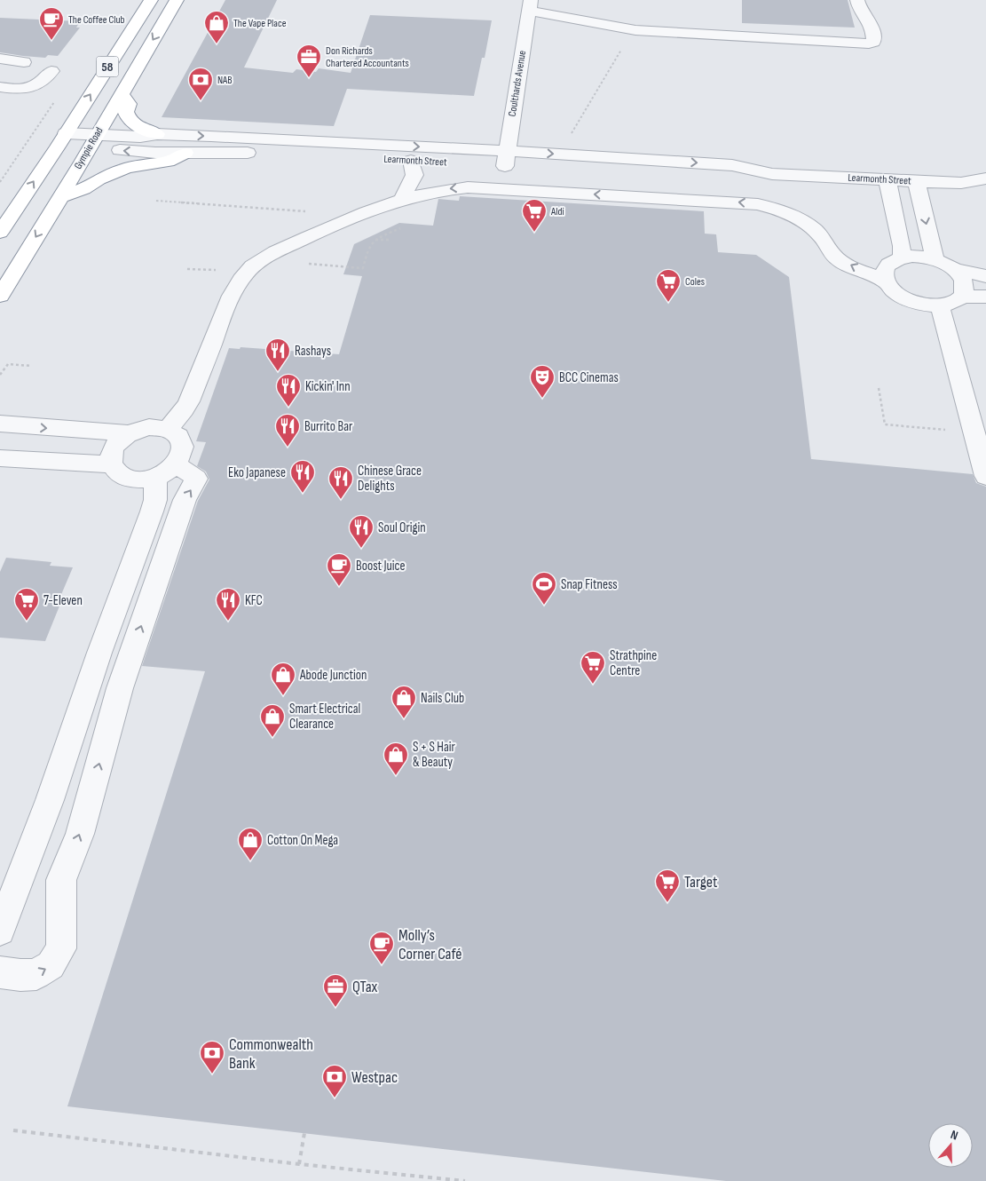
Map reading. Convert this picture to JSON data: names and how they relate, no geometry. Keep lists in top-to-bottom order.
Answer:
{
  "streets": {
    "highway": ["58", "Gympie Road"],
    "street": ["Coulthards Avenue", "Learmonth Street"]
  },
  "crossings": [
    ["58", "Learmonth Street"],
    ["Coulthards Avenue", "Learmonth Street"],
    ["Gympie Road", "Learmonth Street"]
  ],
  "places": {
    "cafe": ["The Coffee Club", "Boost Juice", "Molly’s Corner Café"],
    "shop": [
      "The Vape Place",
      "Abode Junction",
      "Nails Club",
      "Smart Electrical Clearance",
      "S + S Hair & Beauty",
      "Cotton On Mega"
    ],
    "office": ["Don Richards Chartered Accountants", "QTax"],
    "bank": ["NAB", "Commonwealth Bank", "Westpac"],
    "supermarket": [
      "Aldi",
      "Coles",
      "7-Eleven",
      "Strathpine Centre",
      "Target"
    ],
    "restaurant": [
      "Rashays",
      "Kickin' Inn",
      "Burrito Bar",
      "Eko Japanese",
      "Chinese Grace Delights",
      "Soul Origin",
      "KFC"
    ],
    "theatre": ["BCC Cinemas"],
    "sports": ["Snap Fitness"]
  },
  "north": "top"
}
